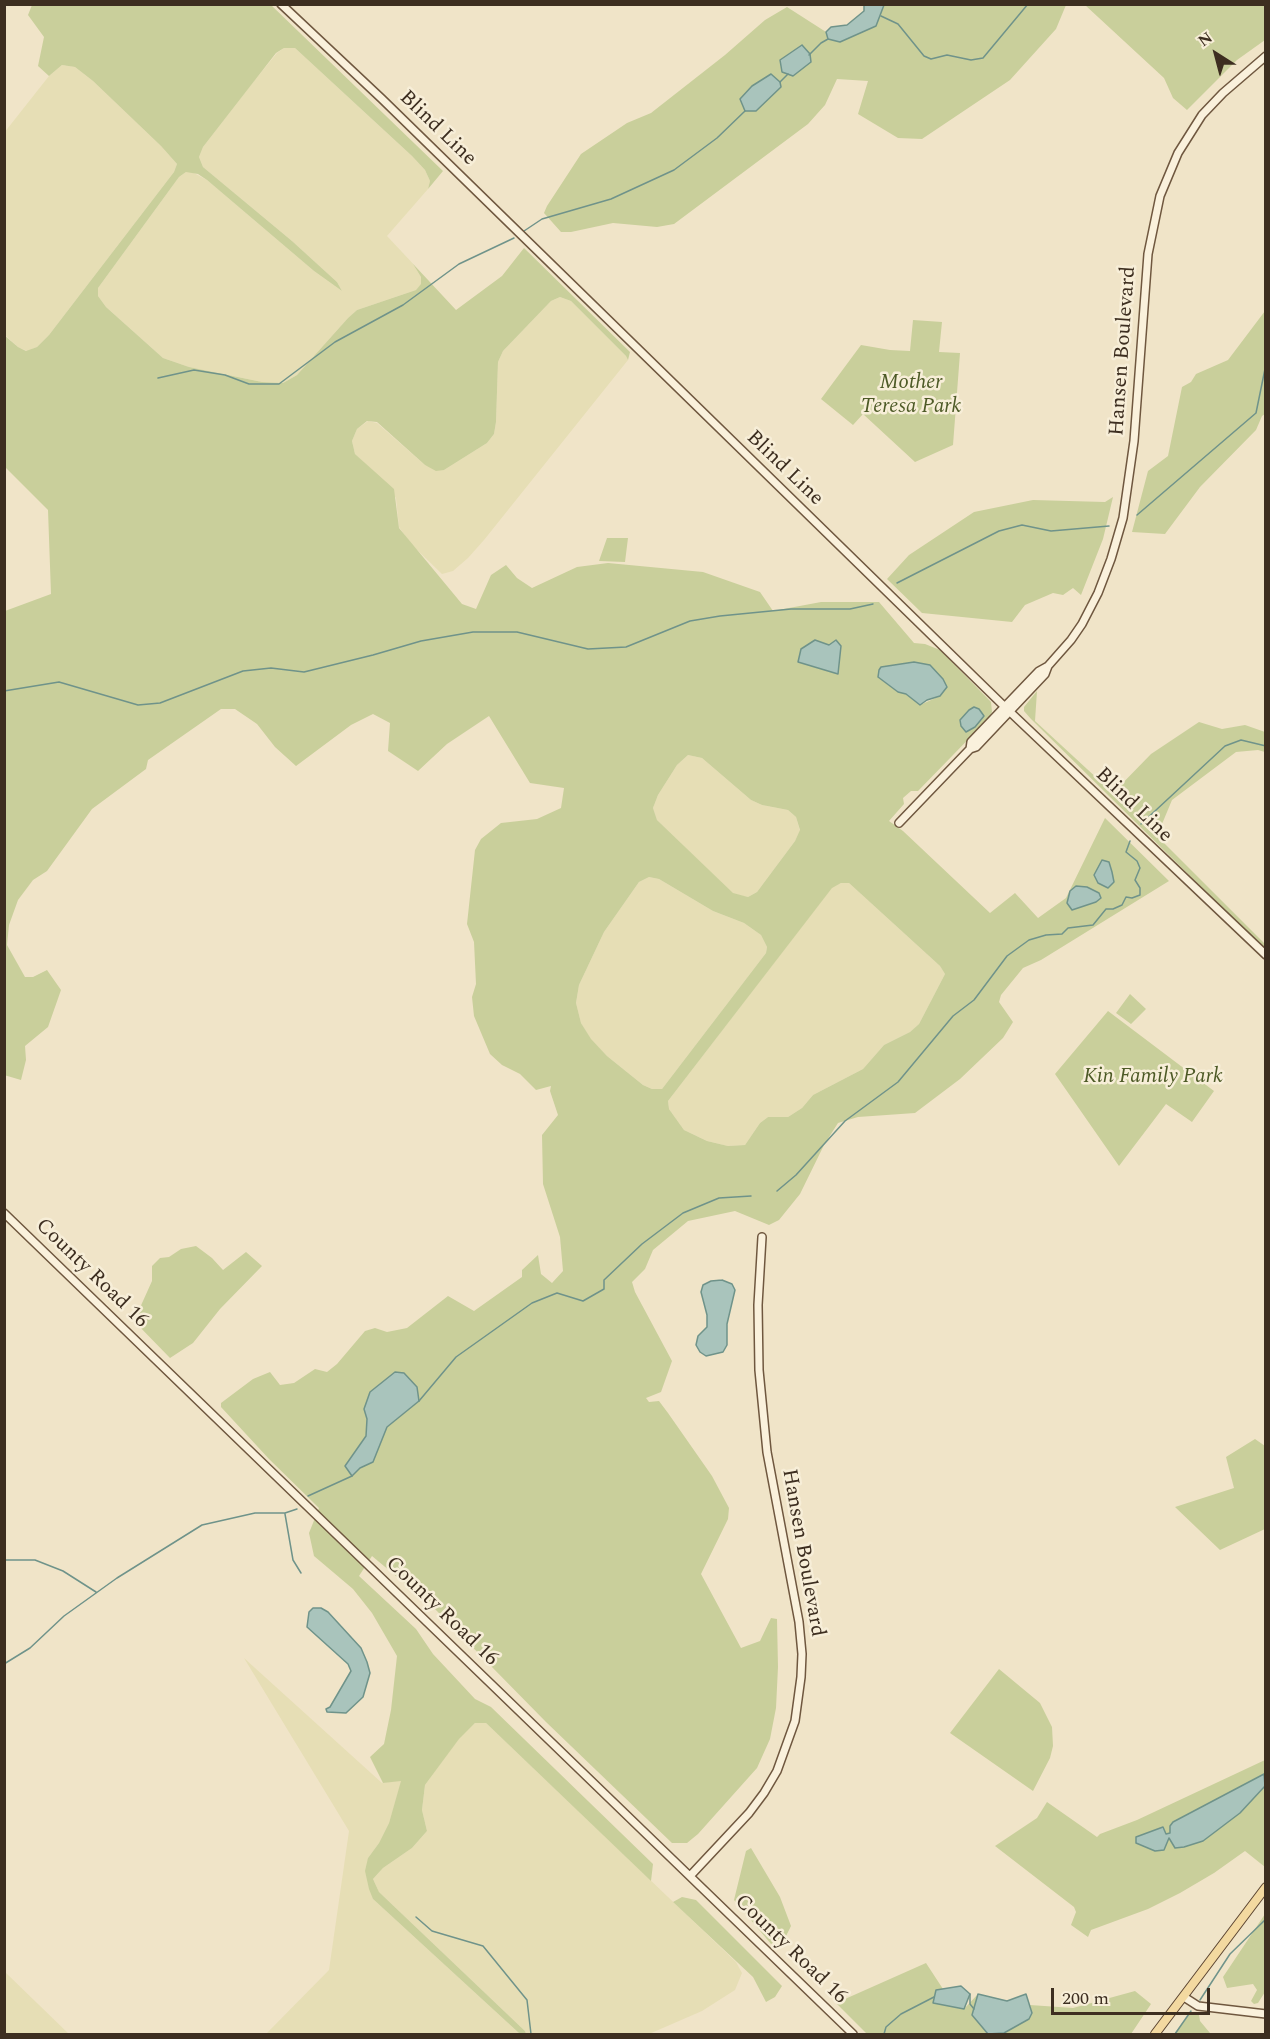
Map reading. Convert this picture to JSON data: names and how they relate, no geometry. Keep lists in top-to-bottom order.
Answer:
{
  "streets": {
    "street": ["Blind Line", "Hansen Boulevard", "County Road 16"]
  },
  "crossings": [
    ["Blind Line", "Hansen Boulevard"],
    ["Hansen Boulevard", "County Road 16"]
  ],
  "parks": ["Mother Teresa Park", "Kin Family Park"],
  "scale_bar": "200 m",
  "north": "top left"
}
